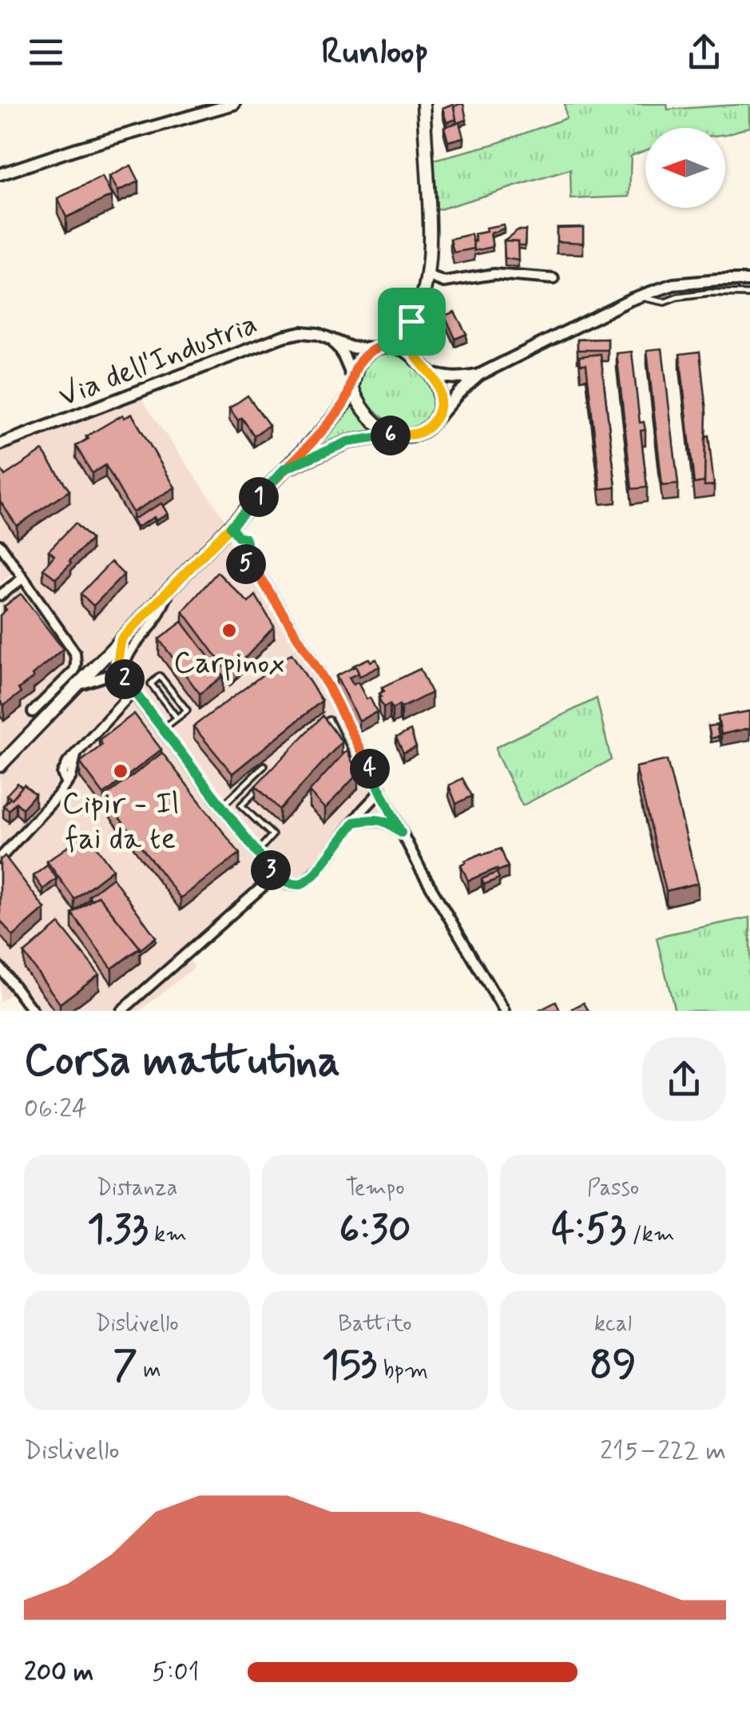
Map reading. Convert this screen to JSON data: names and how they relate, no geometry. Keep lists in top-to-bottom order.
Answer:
{
  "streets": {
    "street": ["Via dell'Industria"]
  },
  "places": ["Carpinox", "Cipir - Il fai da te"],
  "north": "left",
  "page": {
    "header": "Runloop",
    "pins": [
      "6",
      "1",
      "5",
      "2",
      "4",
      "3"
    ],
    "heading": ["Corsa mattutina", "06:24"],
    "stats": [
      ["Distanza", "1.33 km"],
      ["Tempo", "6:30"],
      ["Passo", "4:53 /km"],
      ["Dislivello", "7 m"],
      ["Battito", "153 bpm"],
      ["kcal", "89"]
    ],
    "chart": ["Dislivello", "215–222 m"],
    "list": [
      {
        "name": "200 m",
        "note": "5:01"
      }
    ]
  }
}
